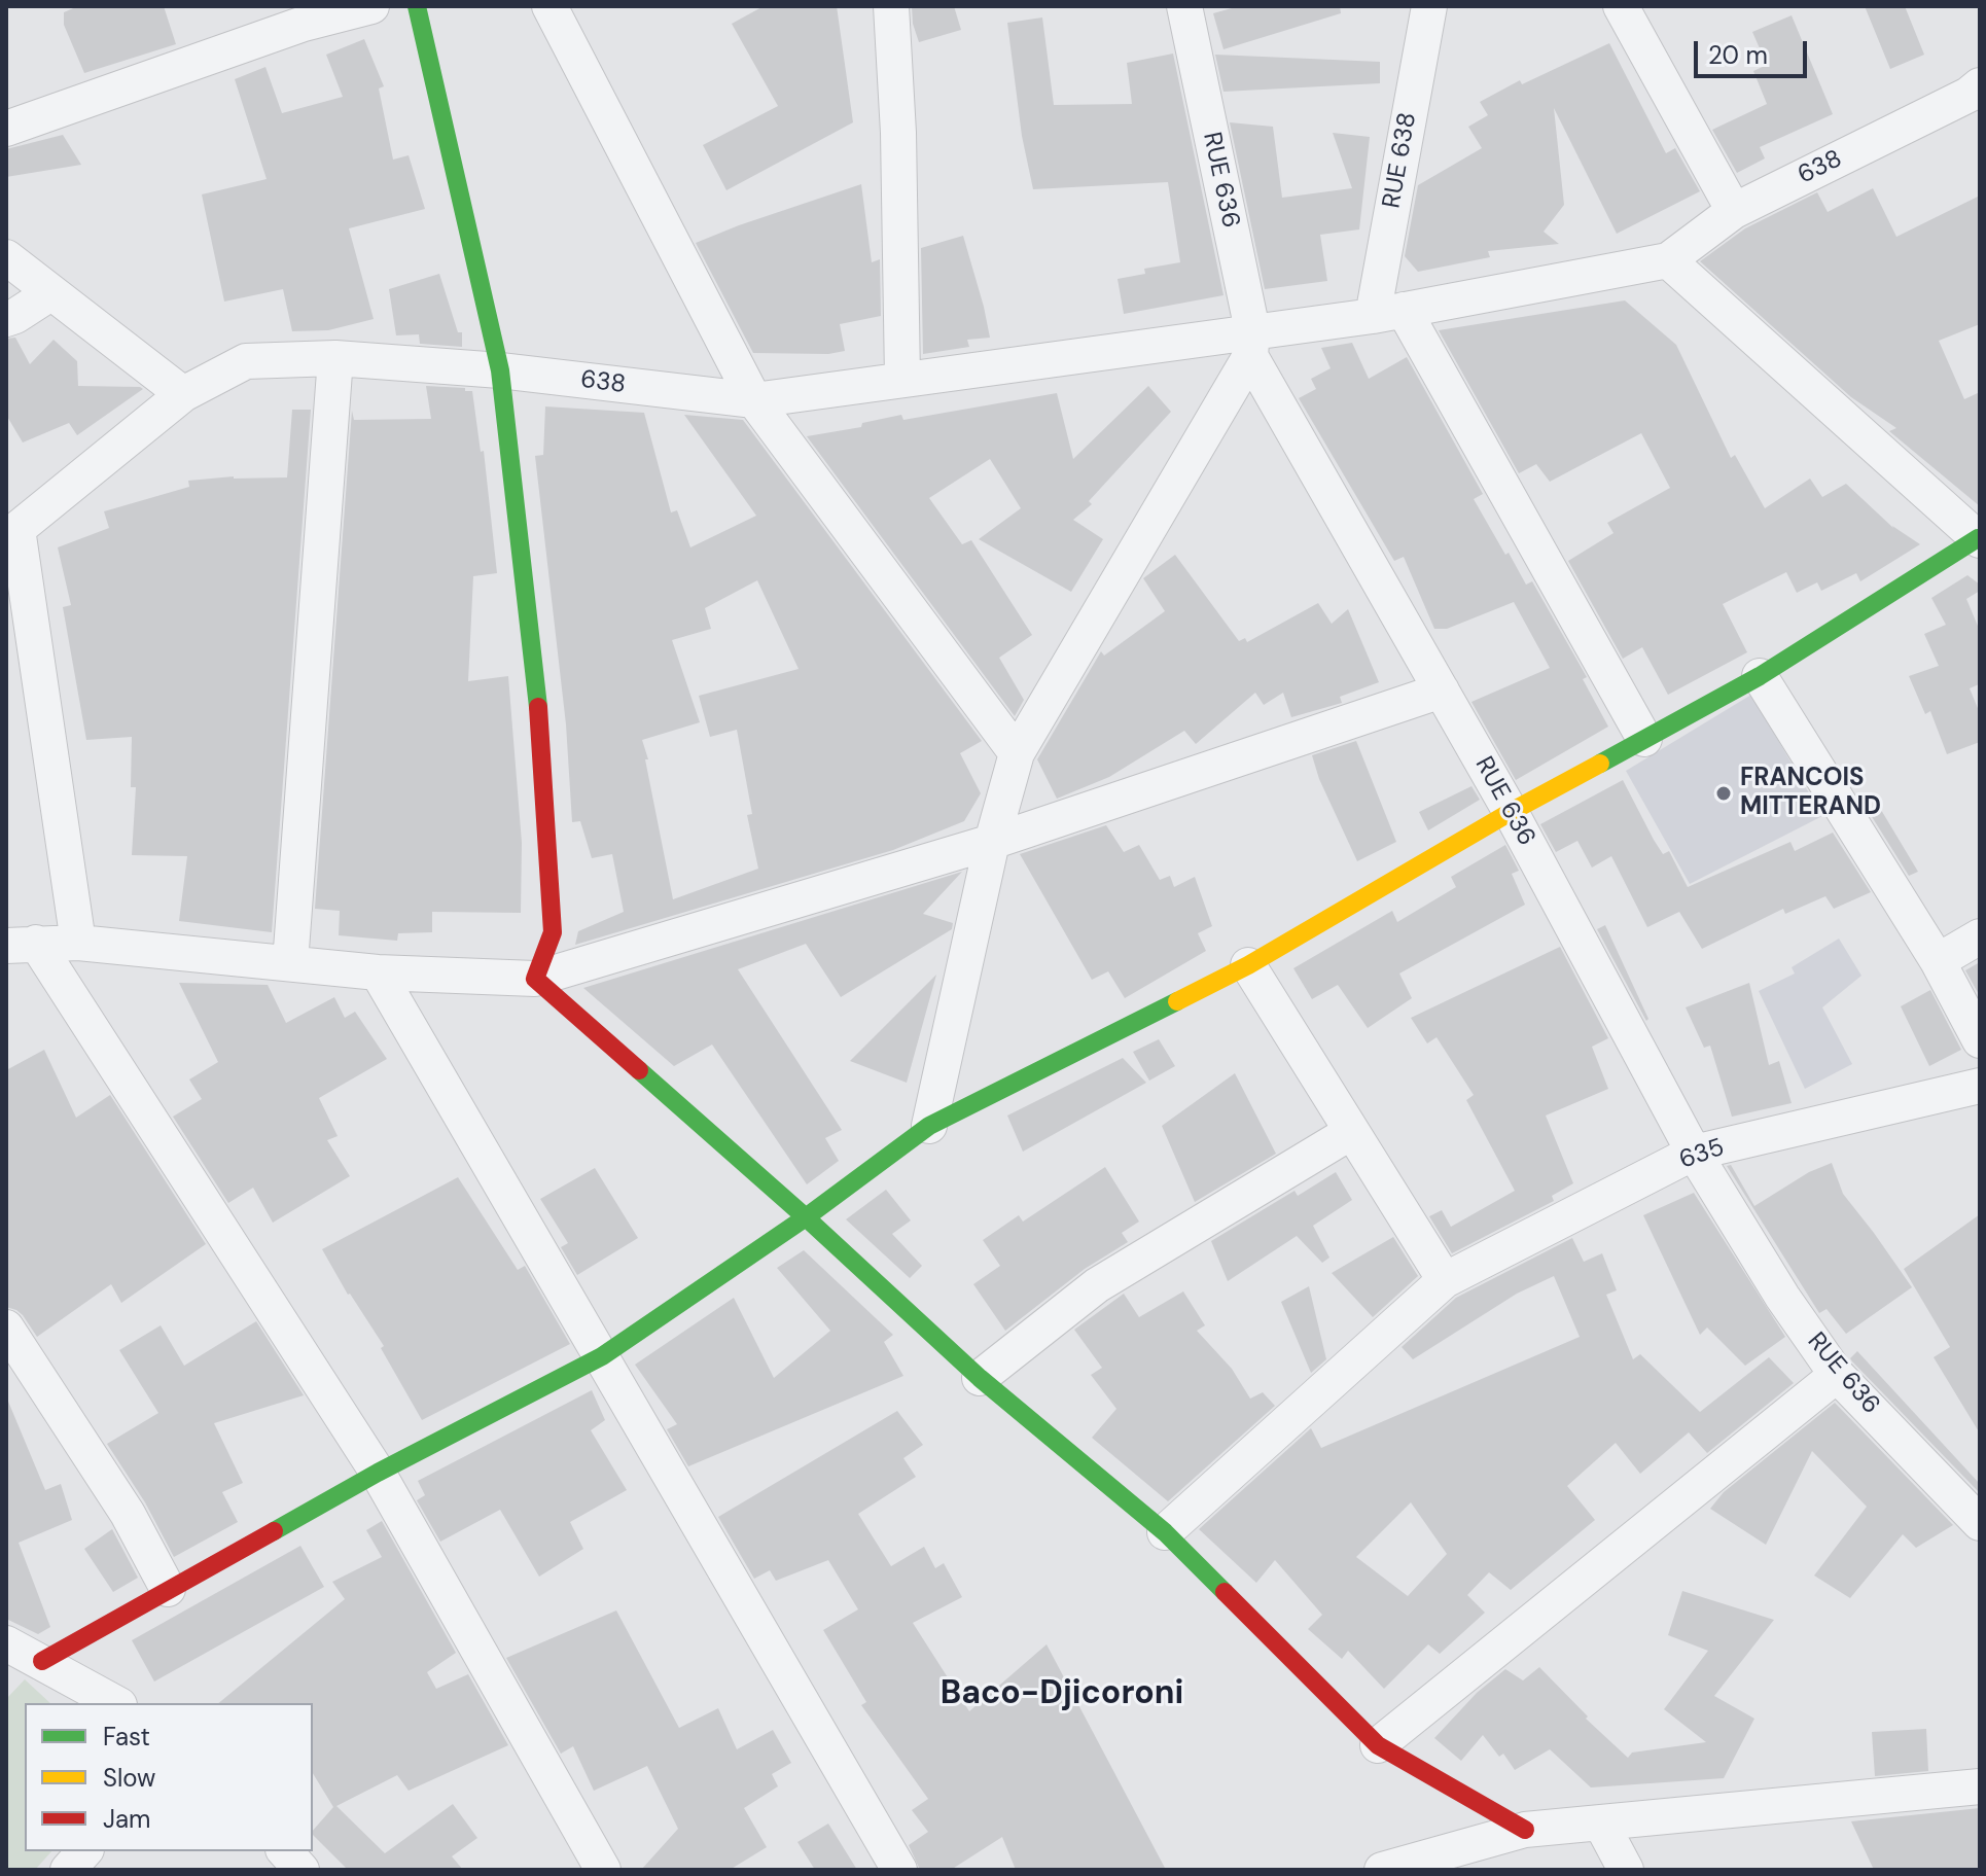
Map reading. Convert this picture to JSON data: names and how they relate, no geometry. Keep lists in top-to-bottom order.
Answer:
{
  "streets": {
    "street": [
      "RUE 638",
      "638",
      "RUE 636",
      "635"
    ]
  },
  "crossings": [
    ["RUE 638", "638"],
    ["638", "RUE 636"],
    ["RUE 636", "635"]
  ],
  "districts": ["Baco-Djicoroni"],
  "places": ["FRANCOIS MITTERAND"],
  "legend": ["Fast", "Slow", "Jam"],
  "scale_bar": "20 m"
}
